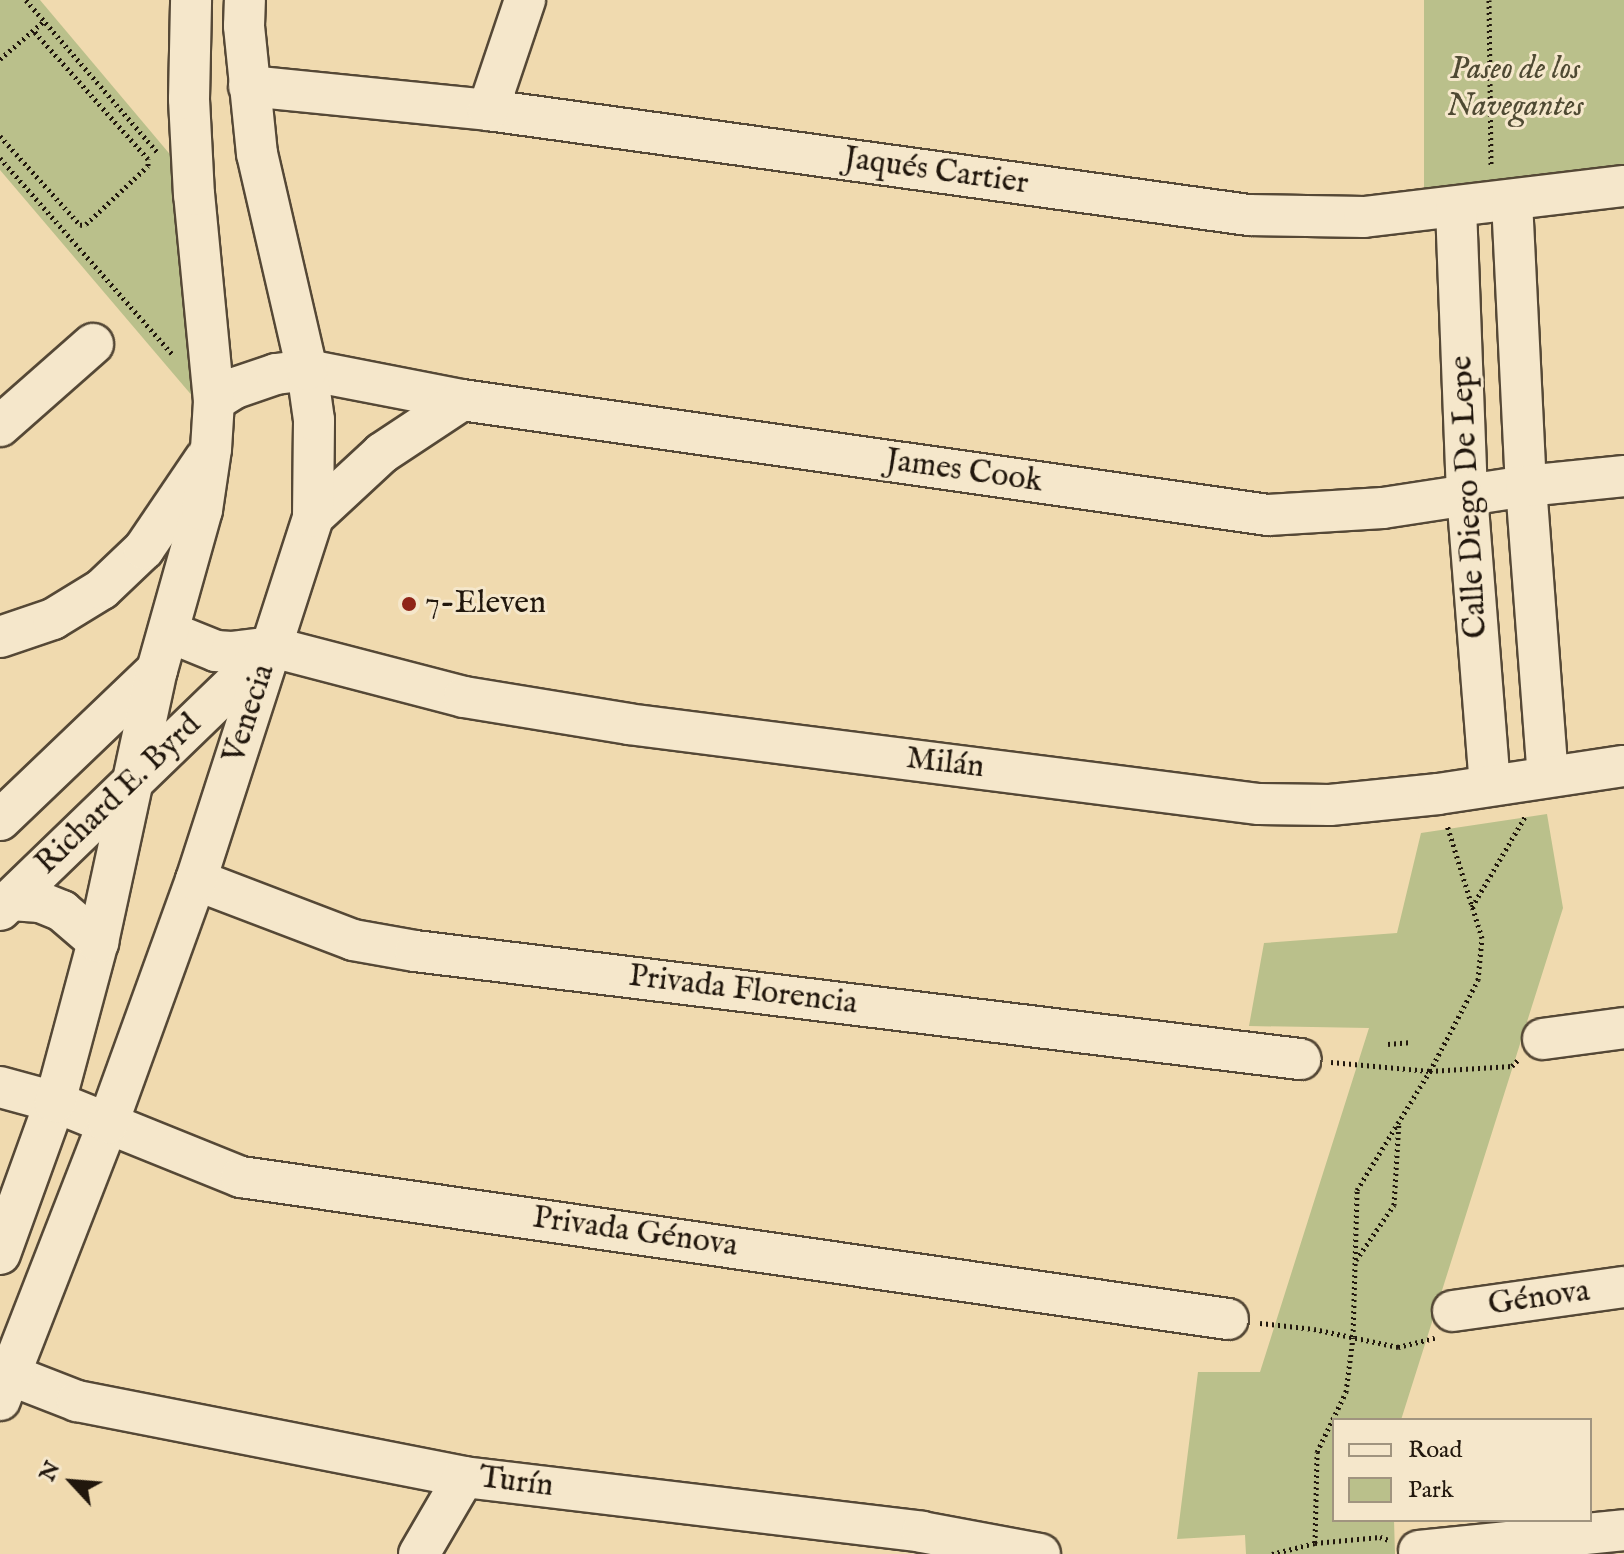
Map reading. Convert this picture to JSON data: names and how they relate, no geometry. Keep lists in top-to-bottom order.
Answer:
{
  "streets": {
    "street": [
      "Jaqués Cartier",
      "James Cook",
      "Calle Diego De Lepe",
      "Venecia",
      "Milán",
      "Richard E. Byrd",
      "Privada Florencia",
      "Privada Génova",
      "Génova",
      "Turín"
    ]
  },
  "crossings": [
    ["Jaqués Cartier", "Calle Diego De Lepe"],
    ["Jaqués Cartier", "Venecia"],
    ["James Cook", "Calle Diego De Lepe"],
    ["James Cook", "Venecia"],
    ["Calle Diego De Lepe", "Milán"],
    ["Venecia", "Milán"],
    ["Venecia", "Richard E. Byrd"],
    ["Venecia", "Privada Florencia"],
    ["Venecia", "Privada Génova"],
    ["Venecia", "Turín"],
    ["Milán", "Richard E. Byrd"]
  ],
  "parks": ["Paseo de los Navegantes"],
  "places": ["7-Eleven"],
  "legend": ["Road", "Park"],
  "north": "top left"
}
